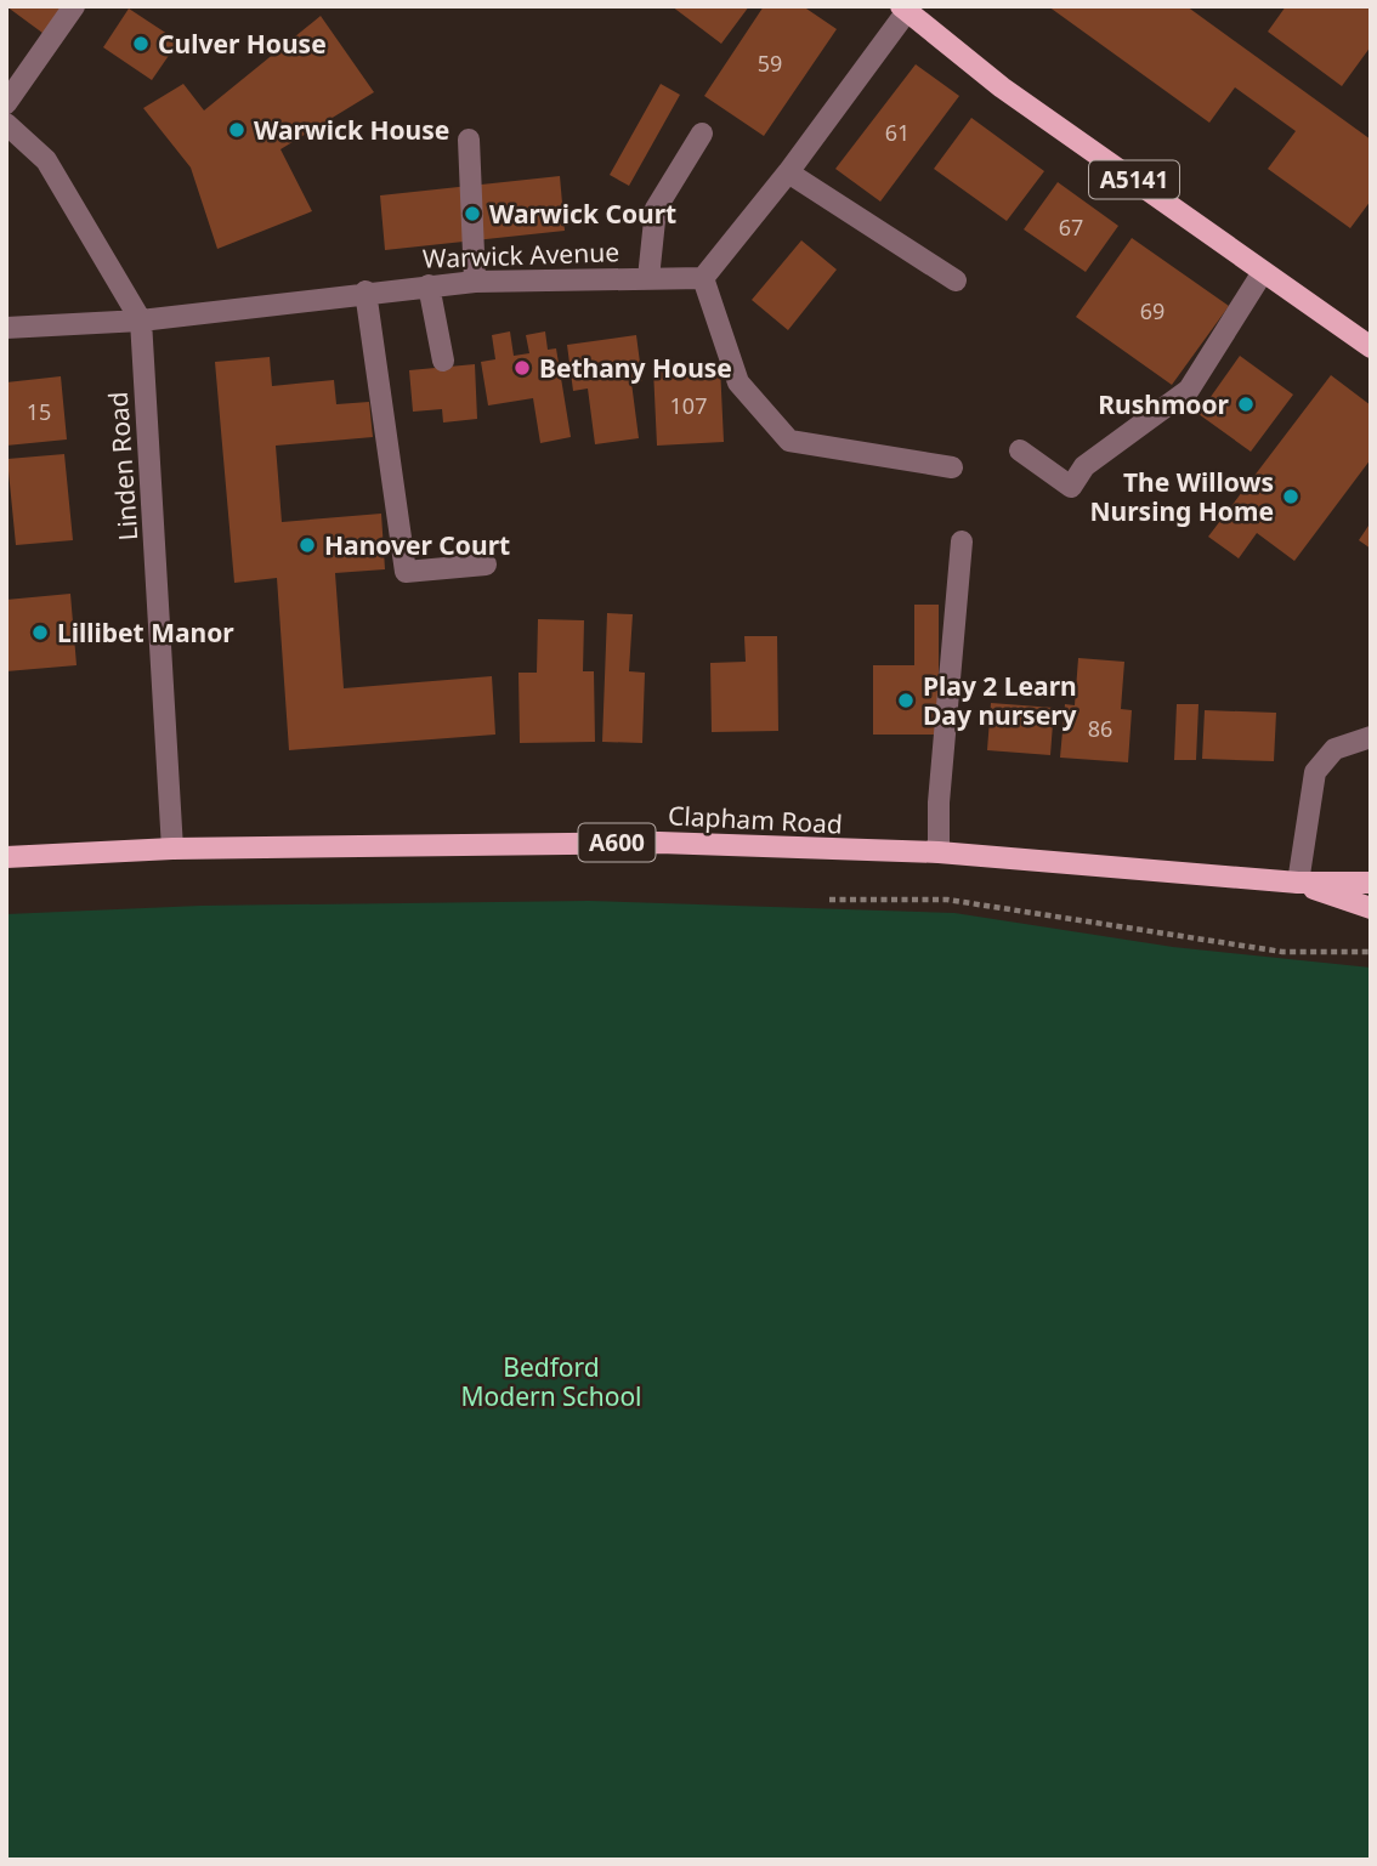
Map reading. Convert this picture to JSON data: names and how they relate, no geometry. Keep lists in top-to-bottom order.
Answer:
{
  "streets": {
    "main road": ["A5141", "Clapham Road", "A600"],
    "street": ["Warwick Avenue", "Linden Road"]
  },
  "crossings": [
    ["Warwick Avenue", "Linden Road"],
    ["Linden Road", "Clapham Road"]
  ],
  "parks": ["Bedford Modern School"],
  "places": [
    "Culver House",
    "Warwick House",
    "Warwick Court",
    "Bethany House",
    "Rushmoor",
    "The Willows Nursing Home",
    "Hanover Court",
    "Lillibet Manor",
    "Play 2 Learn Day nursery"
  ],
  "house_numbers": [
    "59",
    "61",
    "67",
    "69",
    "107",
    "15",
    "86"
  ]
}
